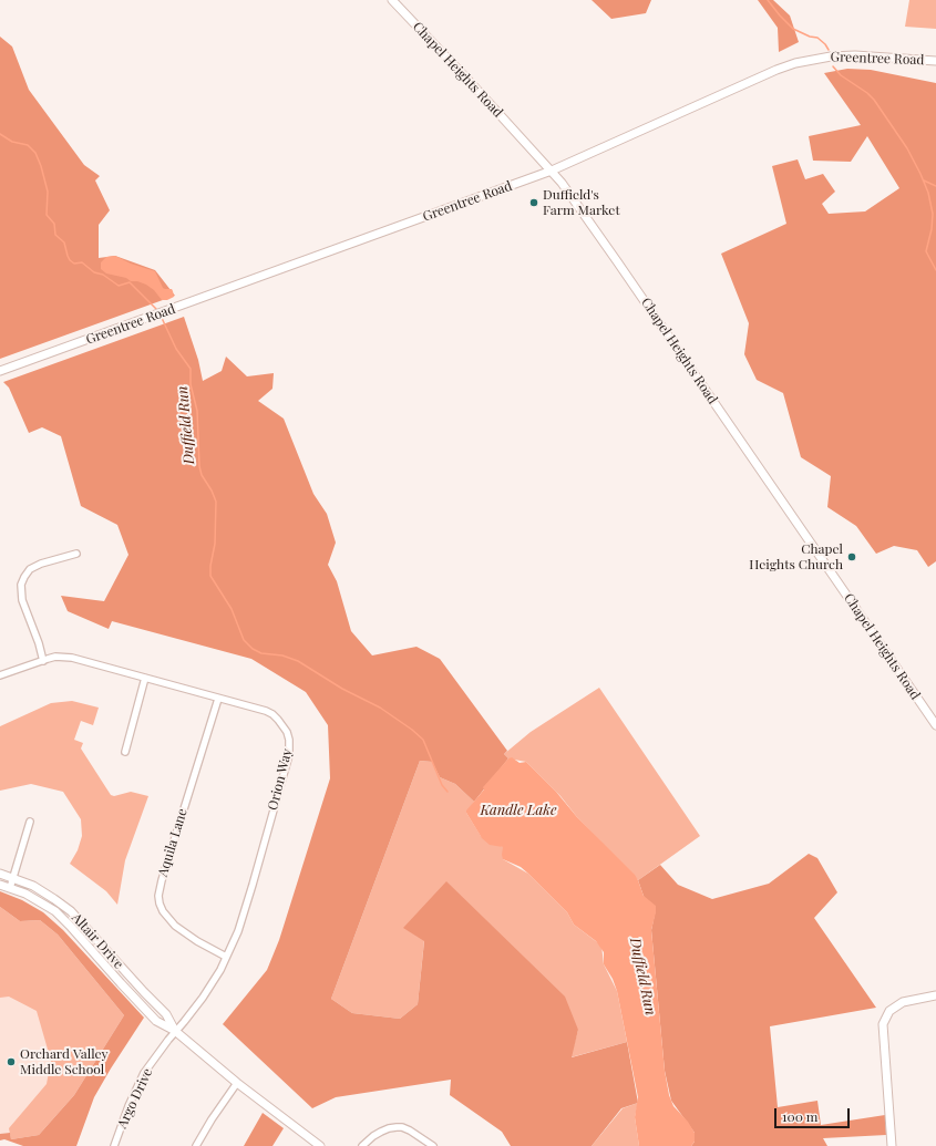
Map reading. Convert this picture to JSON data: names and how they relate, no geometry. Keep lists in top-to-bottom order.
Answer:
{
  "streets": {
    "street": [
      "Greentree Road",
      "Chapel Heights Road",
      "Orion Way",
      "Aquila Lane",
      "Altair Drive",
      "Argo Drive"
    ]
  },
  "crossings": [
    ["Greentree Road", "Chapel Heights Road"],
    ["Orion Way", "Aquila Lane"],
    ["Orion Way", "Altair Drive"],
    ["Orion Way", "Argo Drive"],
    ["Altair Drive", "Argo Drive"]
  ],
  "water": ["Duffield Run", "Kandle Lake"],
  "places": ["Duffield's Farm Market", "Chapel Heights Church", "Orchard Valley Middle School"],
  "scale_bar": "100 m"
}
